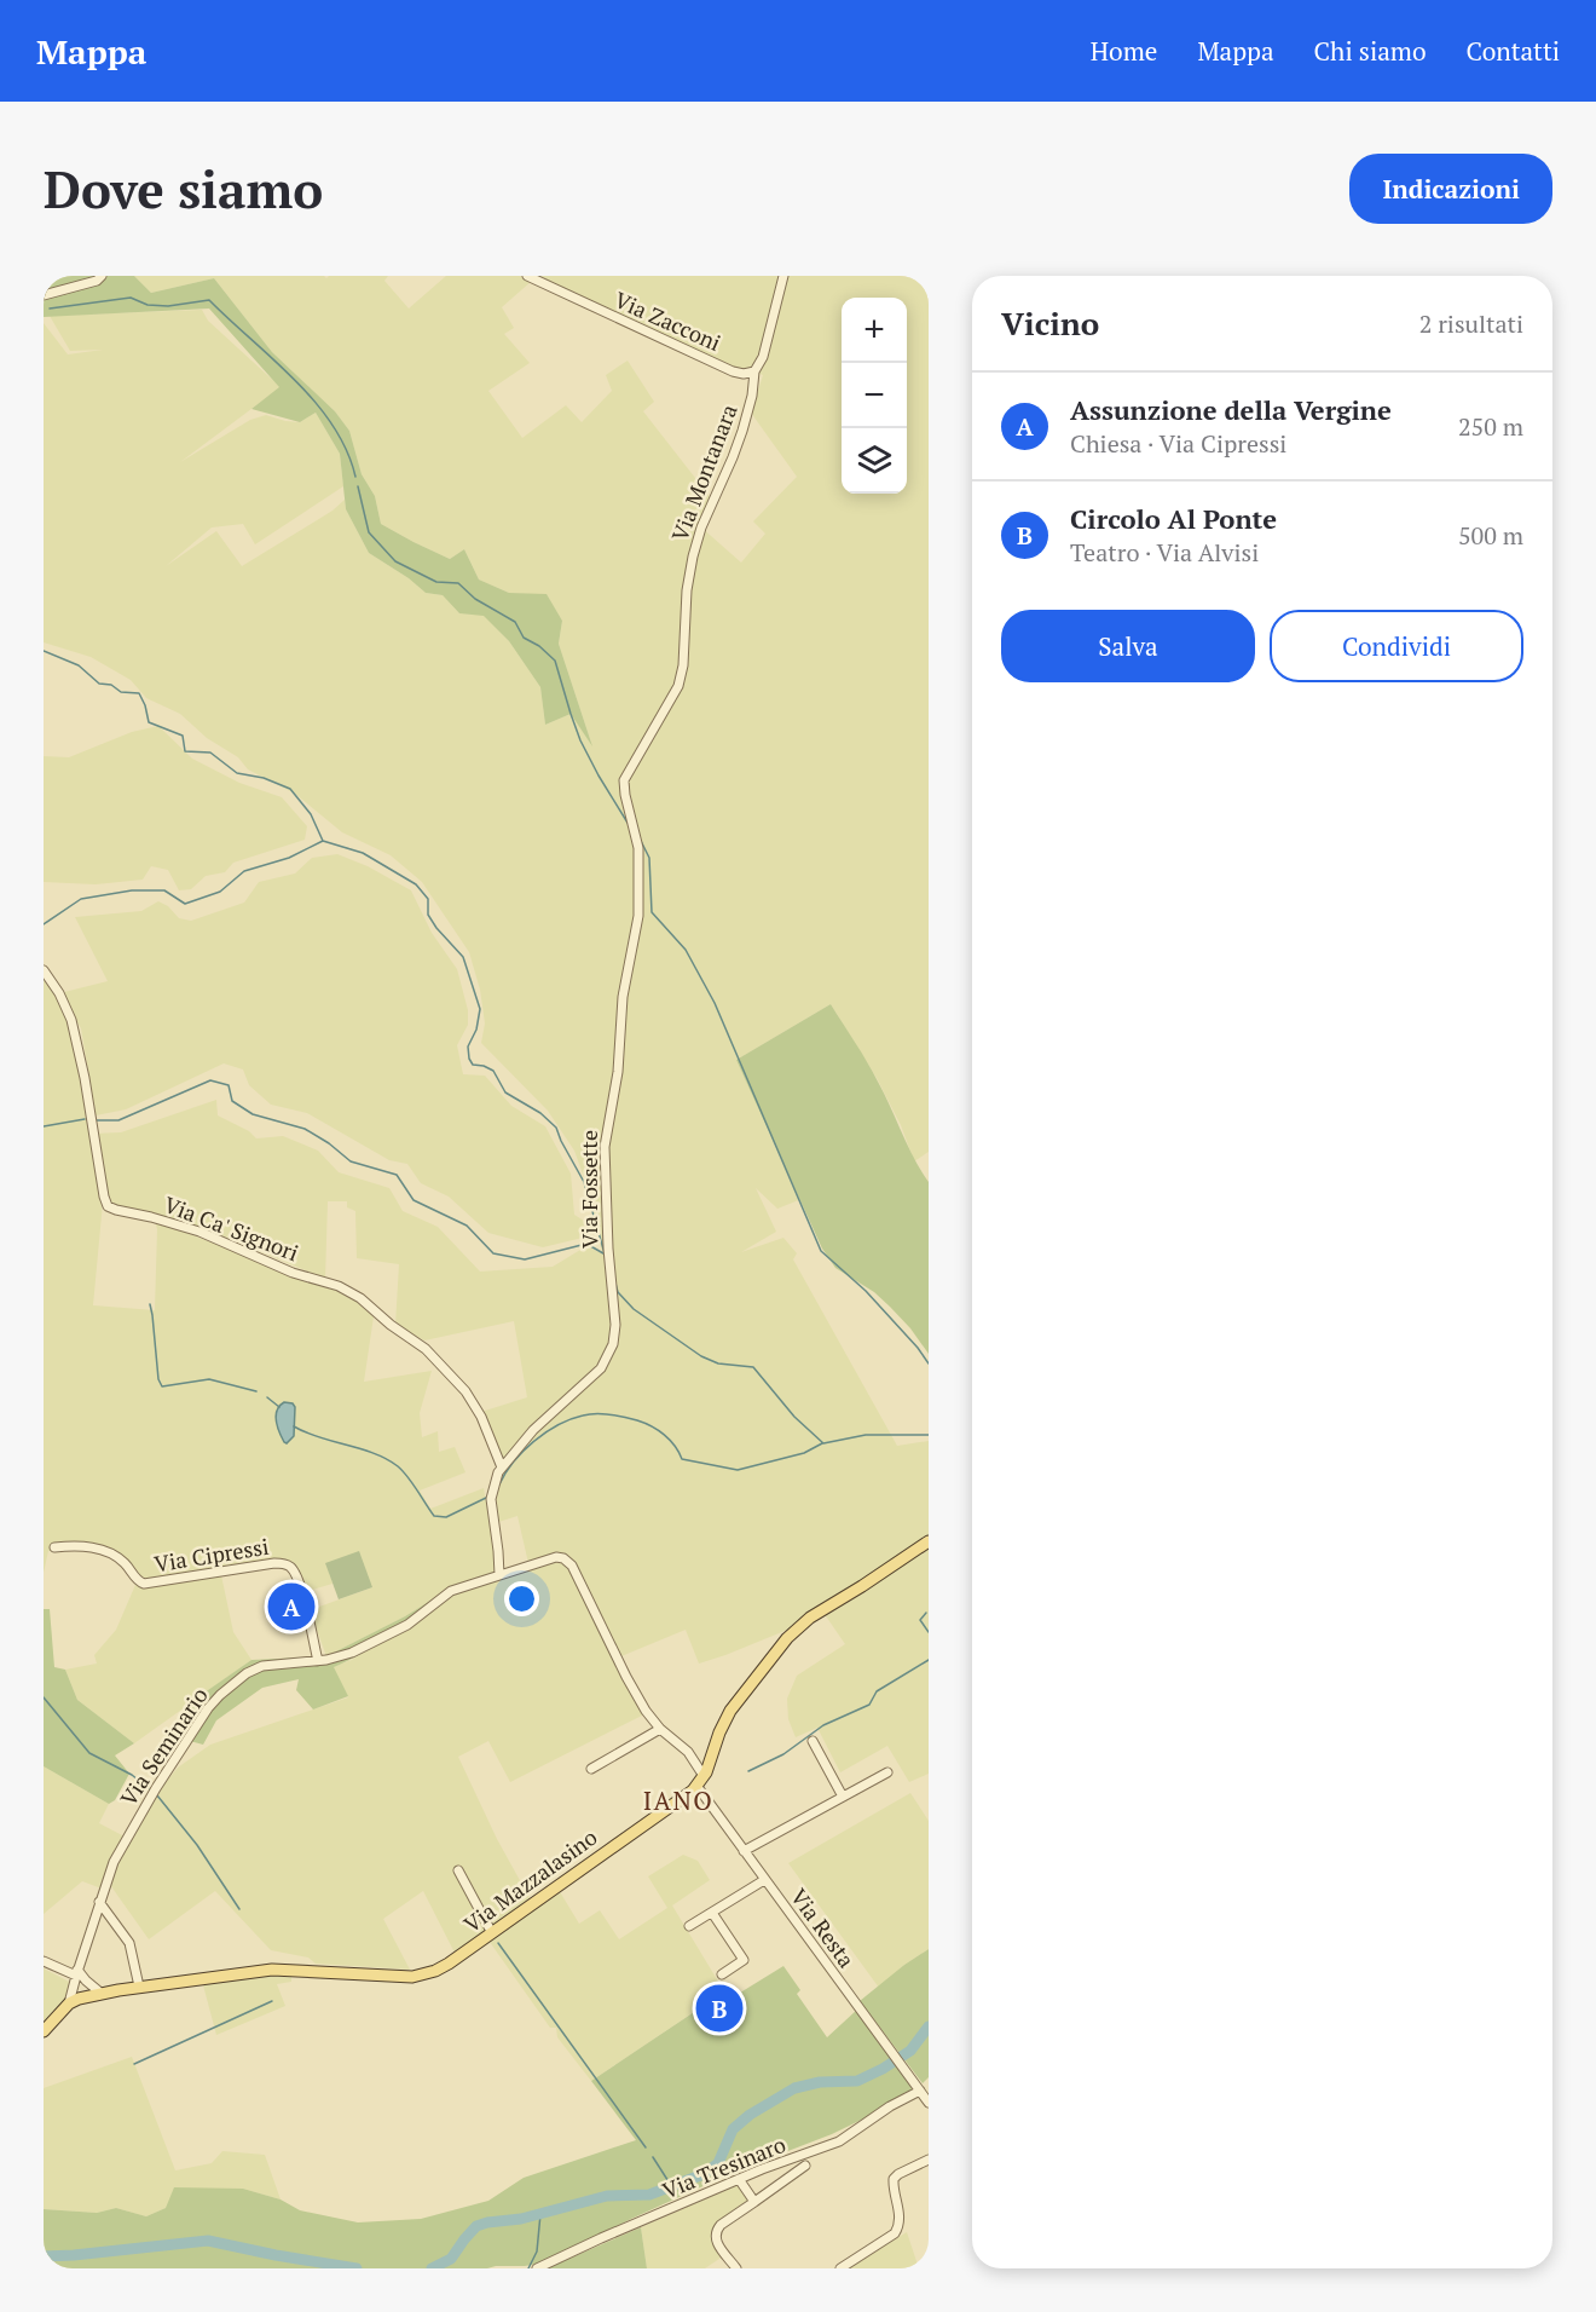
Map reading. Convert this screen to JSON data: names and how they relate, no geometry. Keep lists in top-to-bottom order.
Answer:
{
  "streets": {
    "main road": ["Via Mazzalasino"],
    "street": [
      "Via Zacconi",
      "Via Montanara",
      "Via Fossette",
      "Via Ca' Signori",
      "Via Cipressi",
      "Via Seminario",
      "Via Resta",
      "Via Tresinaro"
    ]
  },
  "crossings": [
    ["Via Zacconi", "Via Montanara"],
    ["Via Montanara", "Via Fossette"],
    ["Via Fossette", "Via Ca' Signori"],
    ["Via Fossette", "Via Seminario"],
    ["Via Cipressi", "Via Seminario"],
    ["Via Seminario", "Via Mazzalasino"],
    ["Via Seminario", "Via Resta"],
    ["Via Mazzalasino", "Via Resta"],
    ["Via Resta", "Via Tresinaro"]
  ],
  "districts": ["IANO"],
  "page": {
    "header": "Mappa",
    "nav": [
      "Home",
      "Mappa",
      "Chi siamo",
      "Contatti"
    ],
    "buttons": [
      "Indicazioni",
      ["Salva", "Condividi"]
    ],
    "title": "Dove siamo",
    "heading": ["Vicino", "2 risultati"],
    "map_buttons": ["+", "−"],
    "list": [
      {
        "mark": "A",
        "name": "Assunzione della Vergine",
        "note": "Chiesa · Via Cipressi",
        "value": "250 m"
      },
      {
        "mark": "B",
        "name": "Circolo Al Ponte",
        "note": "Teatro · Via Alvisi",
        "value": "500 m"
      }
    ],
    "pins": ["A", "B"]
  }
}
